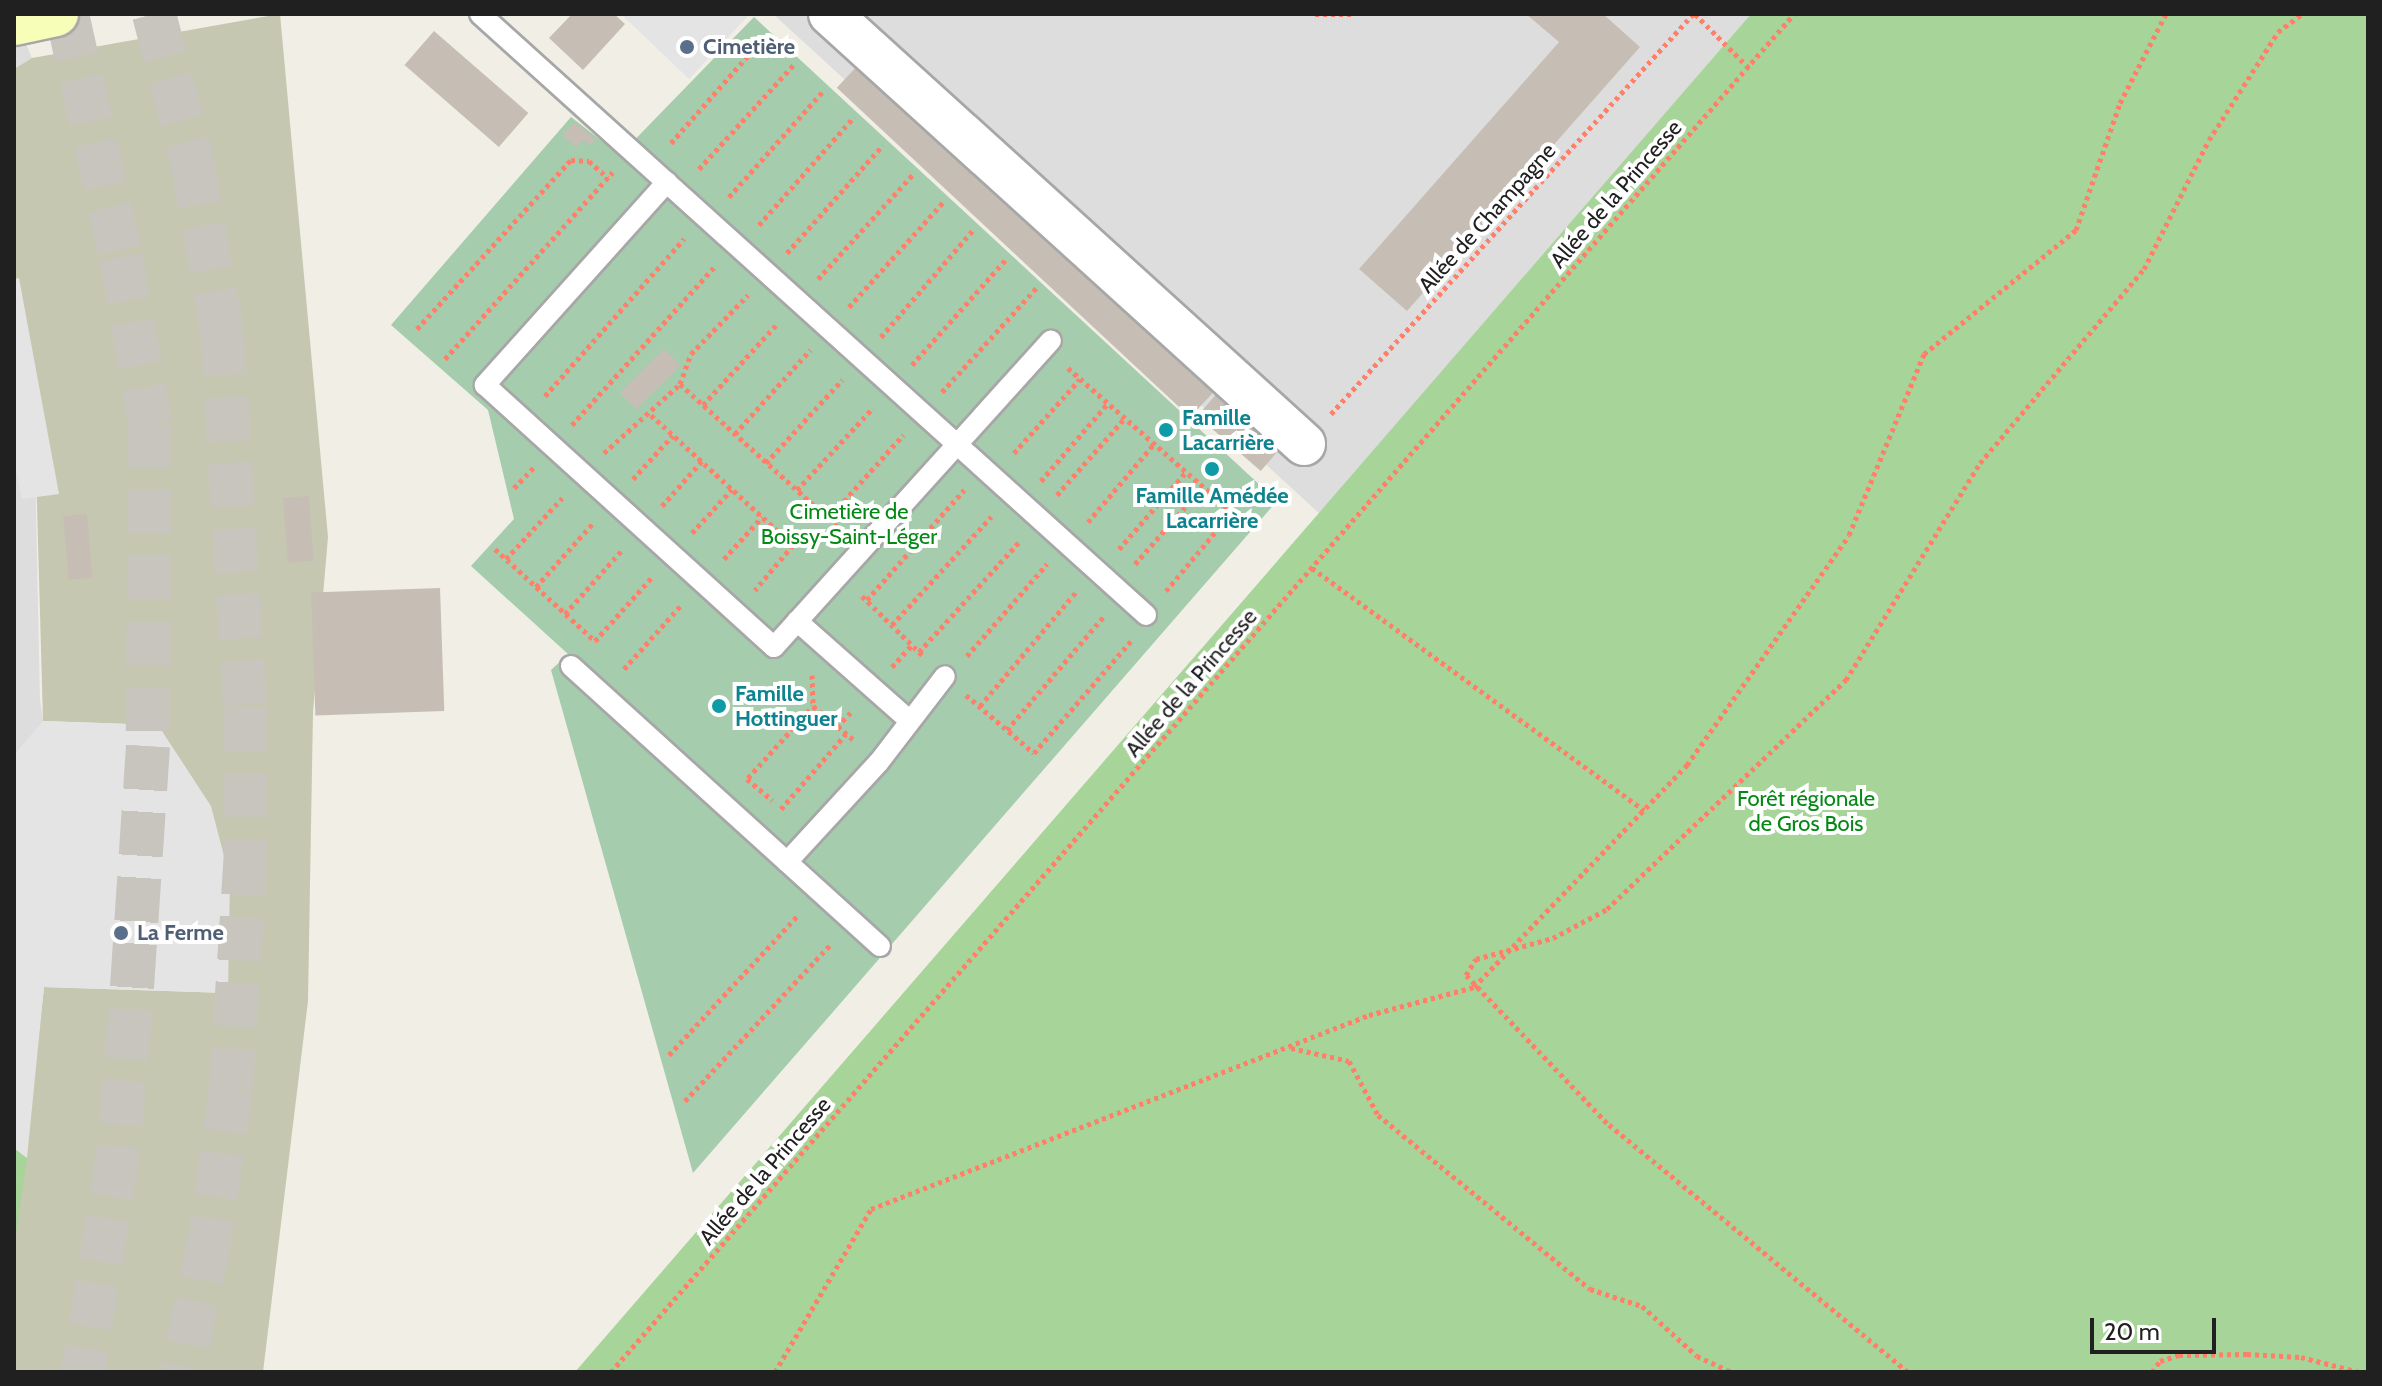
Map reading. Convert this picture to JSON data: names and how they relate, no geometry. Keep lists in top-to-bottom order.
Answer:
{
  "streets": {
    "path": ["Allée de la Princesse", "Allée de Champagne"]
  },
  "parks": ["Cimetière de Boissy-Saint-Léger", "Forêt régionale de Gros Bois"],
  "places": [
    "Cimetière",
    "Famille Lacarrière",
    "Famille Amédée Lacarrière",
    "Famille Hottinguer",
    "La Ferme"
  ],
  "scale_bar": "20 m"
}
